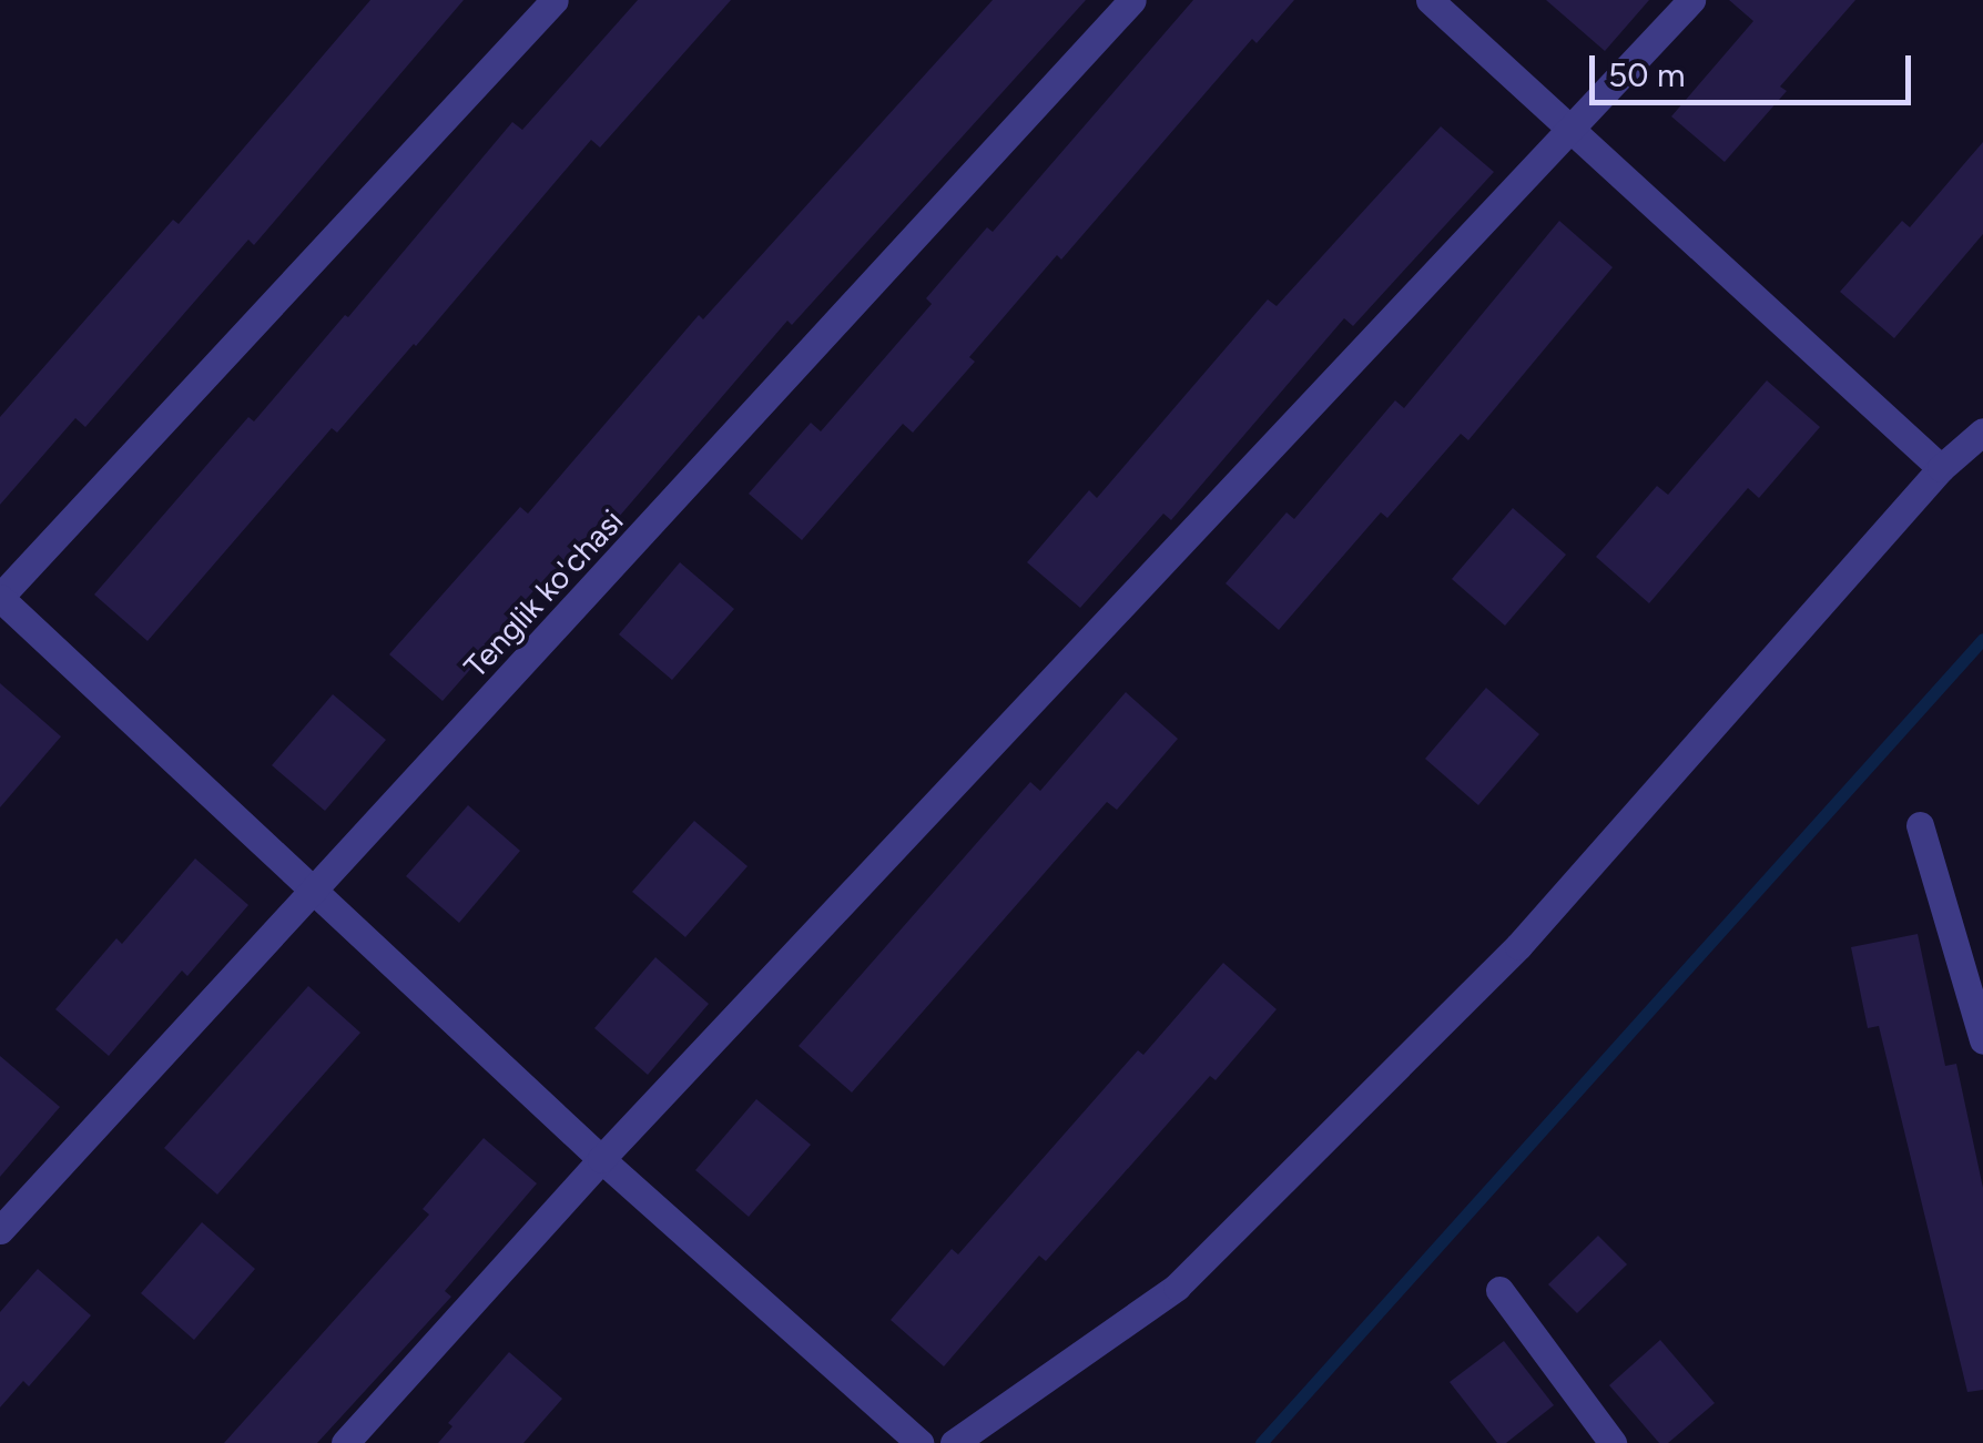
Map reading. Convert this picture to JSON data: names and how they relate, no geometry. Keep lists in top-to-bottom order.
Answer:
{
  "streets": {
    "street": ["Tenglik ko'chasi"]
  },
  "scale_bar": "50 m"
}
